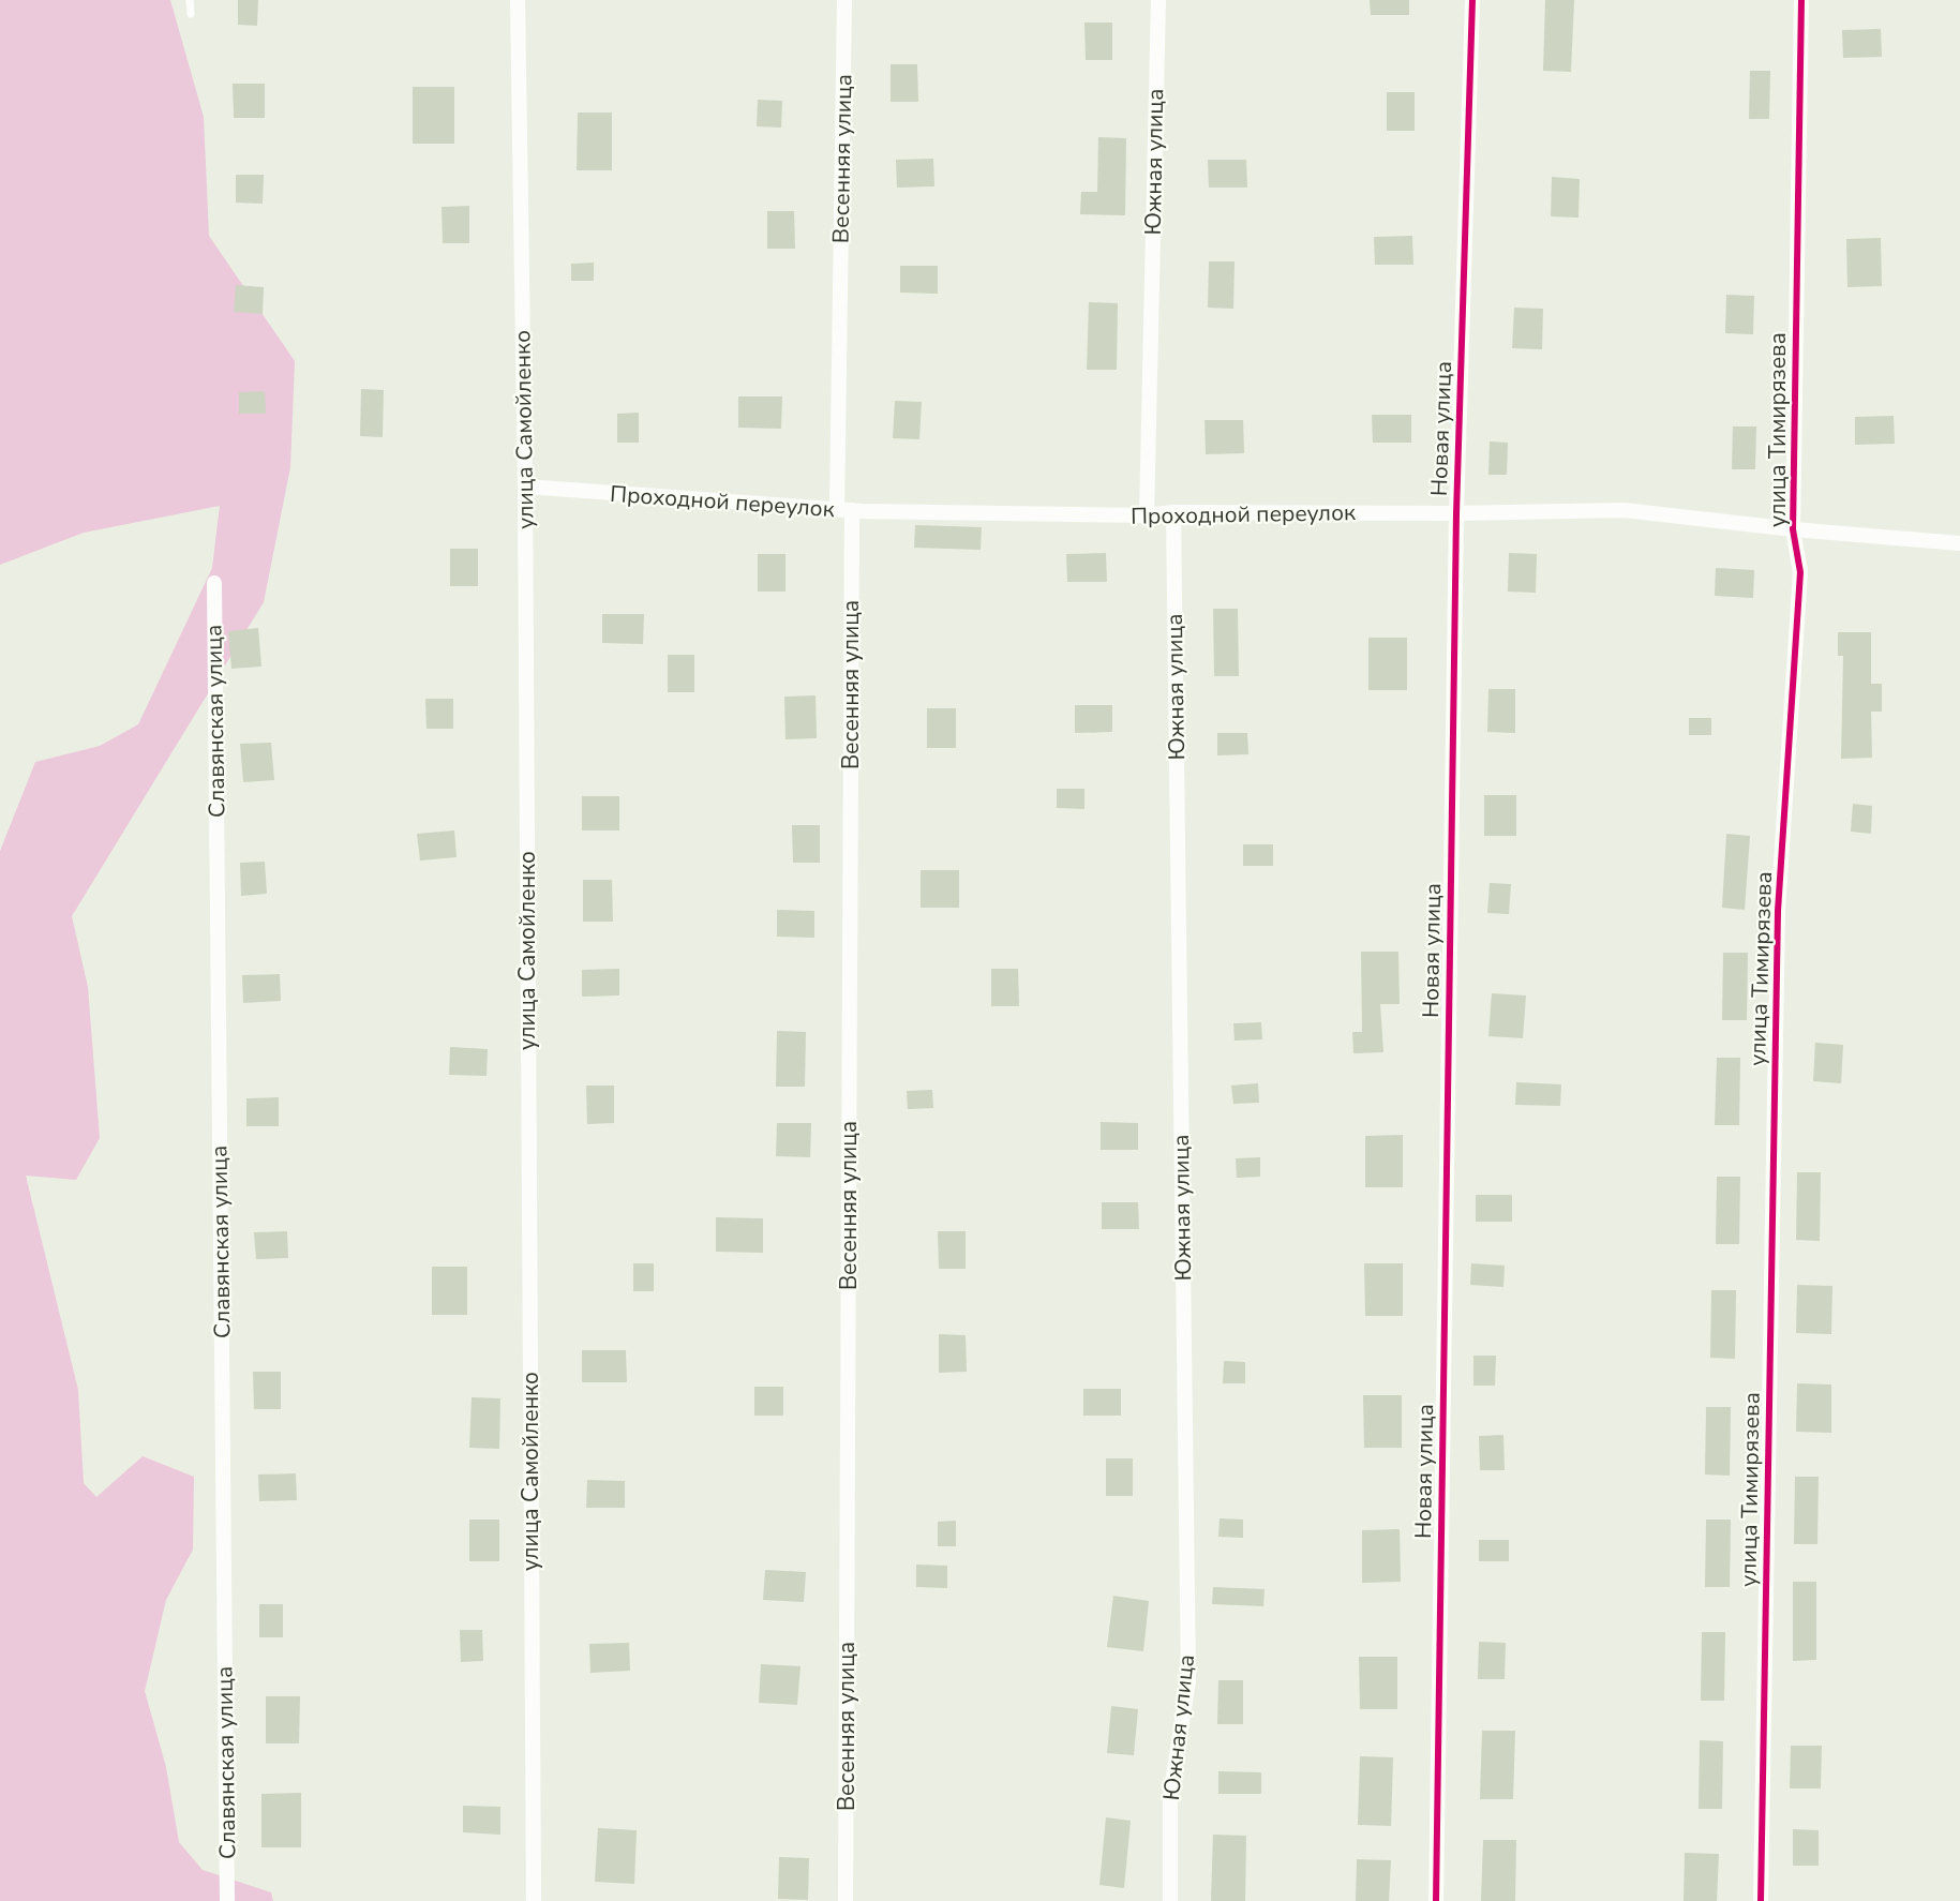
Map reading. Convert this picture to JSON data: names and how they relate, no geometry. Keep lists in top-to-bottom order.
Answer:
{
  "streets": {
    "street": [
      "Весенняя улица",
      "Южная улица",
      "Новая улица",
      "улица Самойленко",
      "улица Тимирязева",
      "Проходной переулок",
      "Славянская улица"
    ]
  },
  "crossings": [
    ["Весенняя улица", "Проходной переулок"],
    ["Южная улица", "Проходной переулок"],
    ["Новая улица", "Проходной переулок"],
    ["улица Самойленко", "Проходной переулок"],
    ["улица Тимирязева", "Проходной переулок"]
  ]
}
